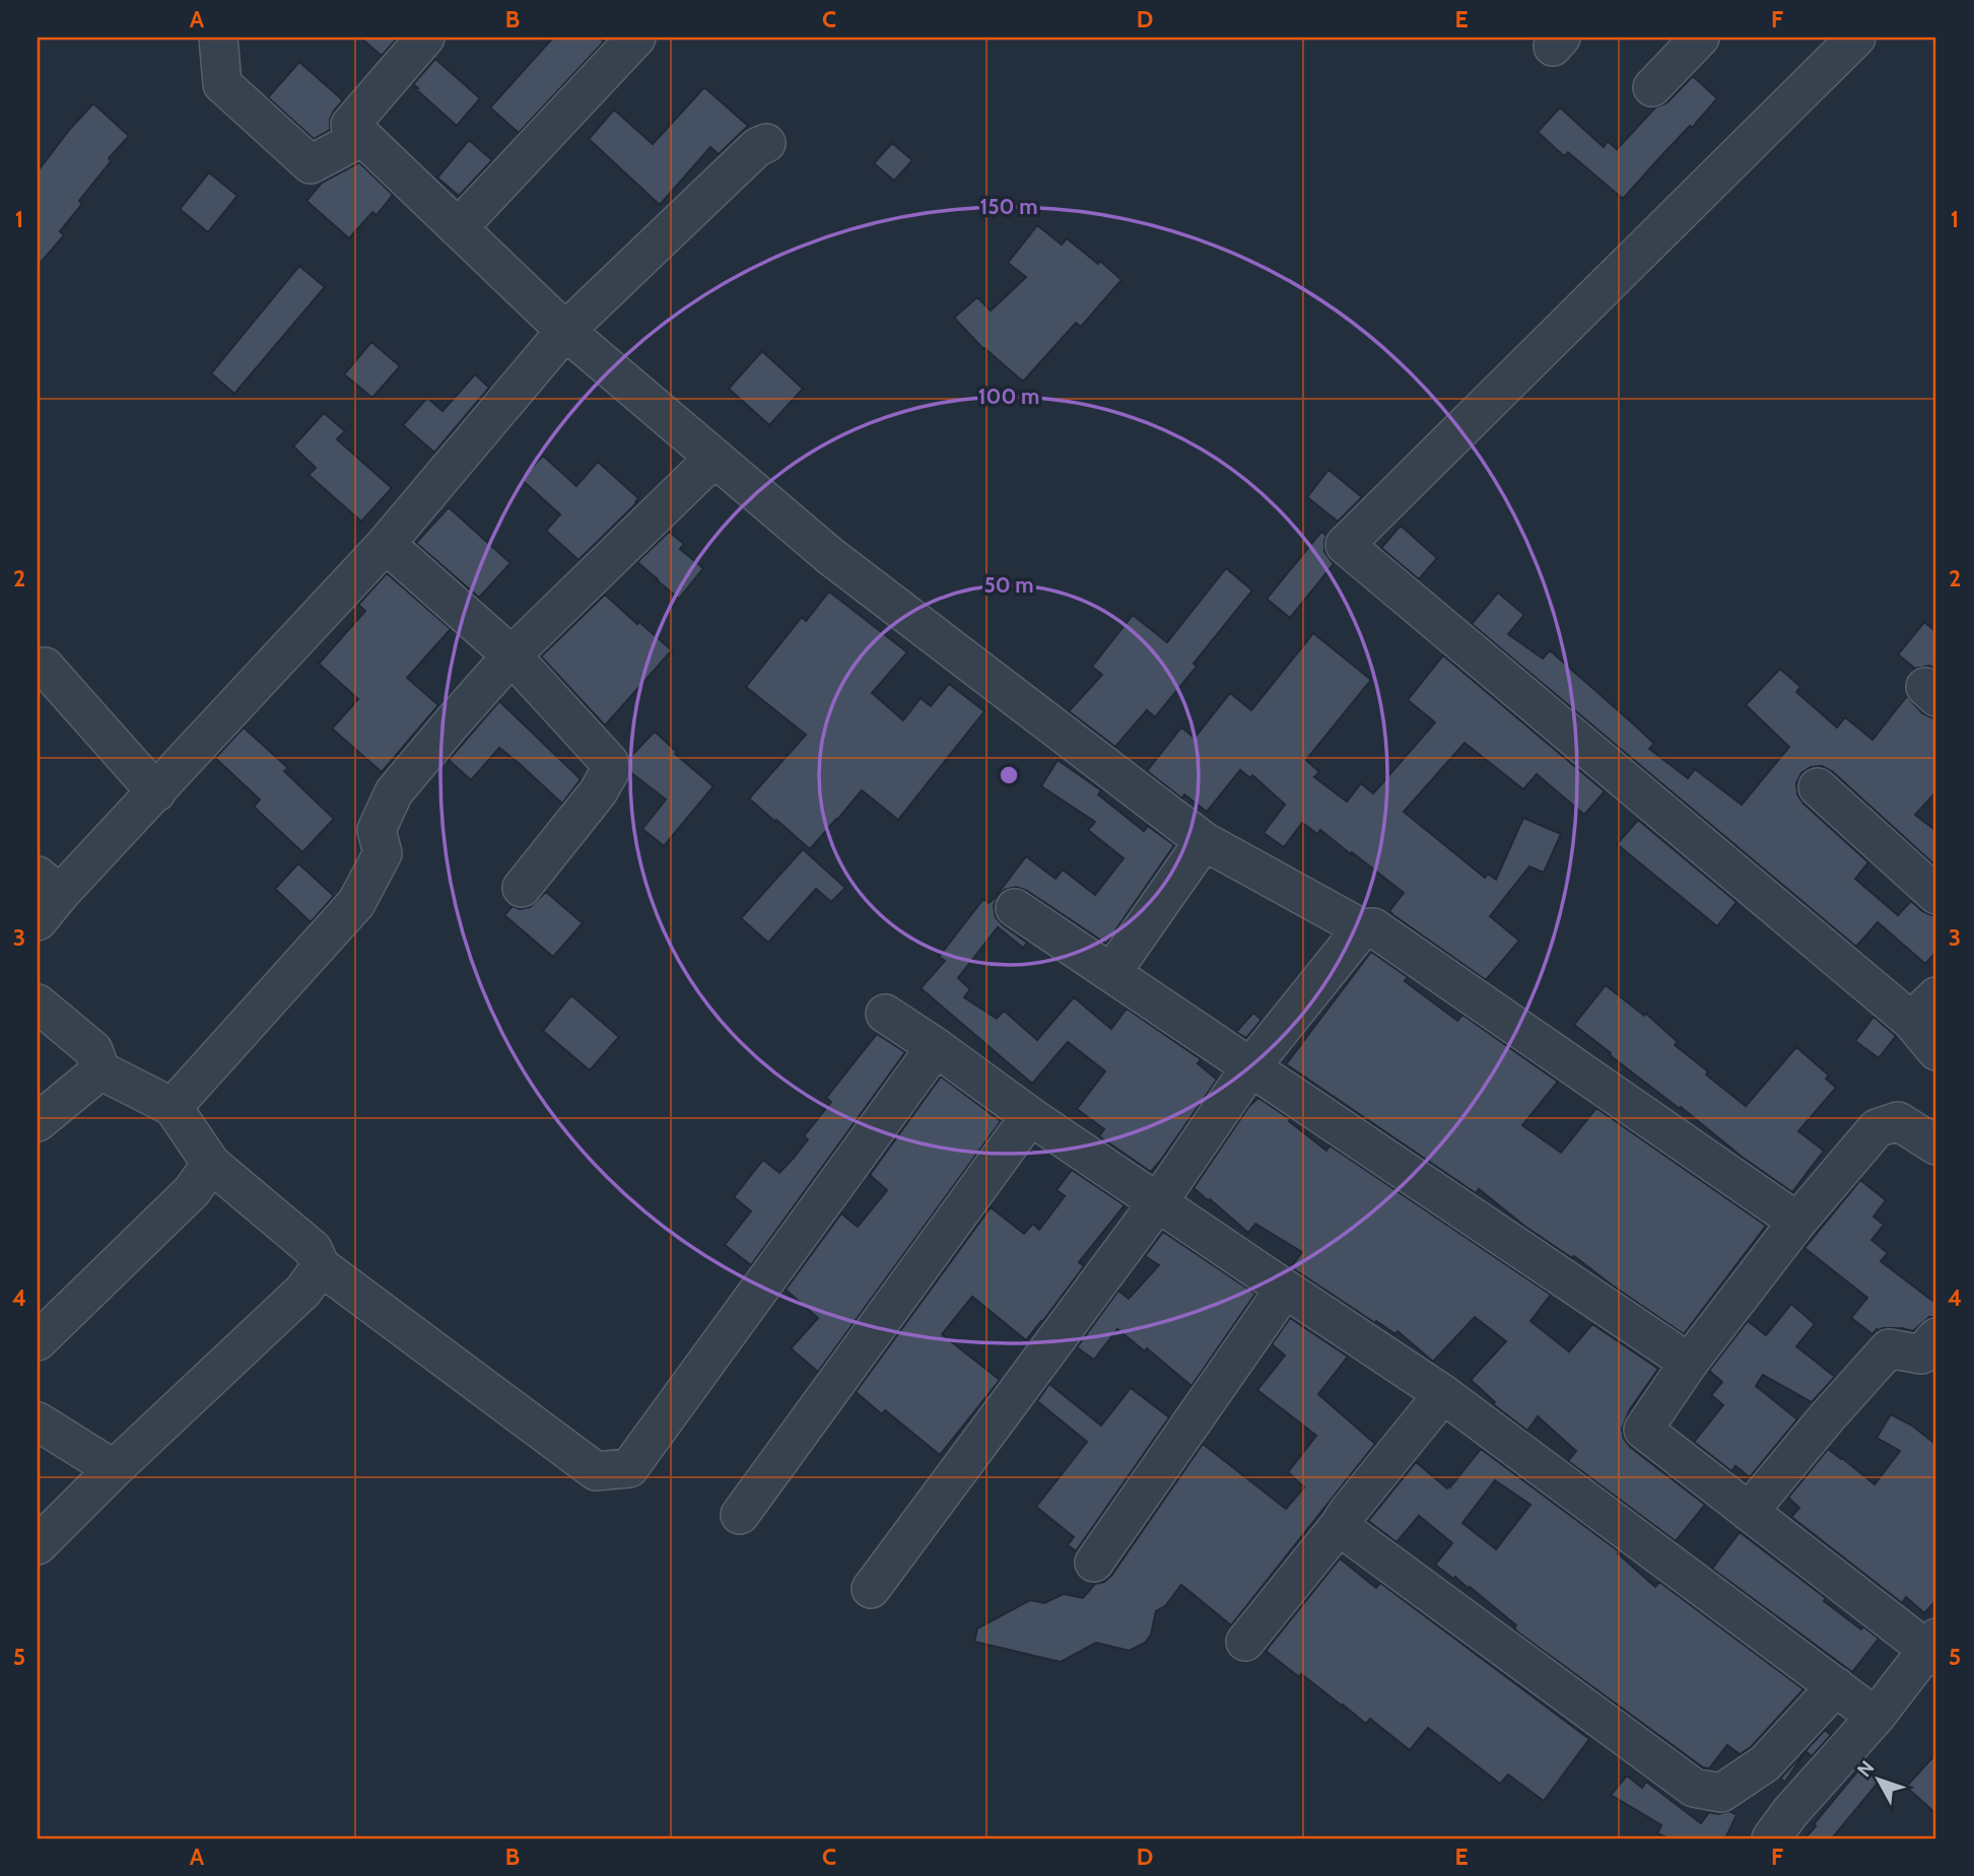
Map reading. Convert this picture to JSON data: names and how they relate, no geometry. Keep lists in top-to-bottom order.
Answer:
{
  "north": "top left",
  "grid": {
    "columns": [
      "A",
      "B",
      "C",
      "D",
      "E",
      "F"
    ],
    "rows": [
      "1",
      "2",
      "3",
      "4",
      "5"
    ]
  },
  "rings": ["150 m", "100 m", "50 m"]
}
